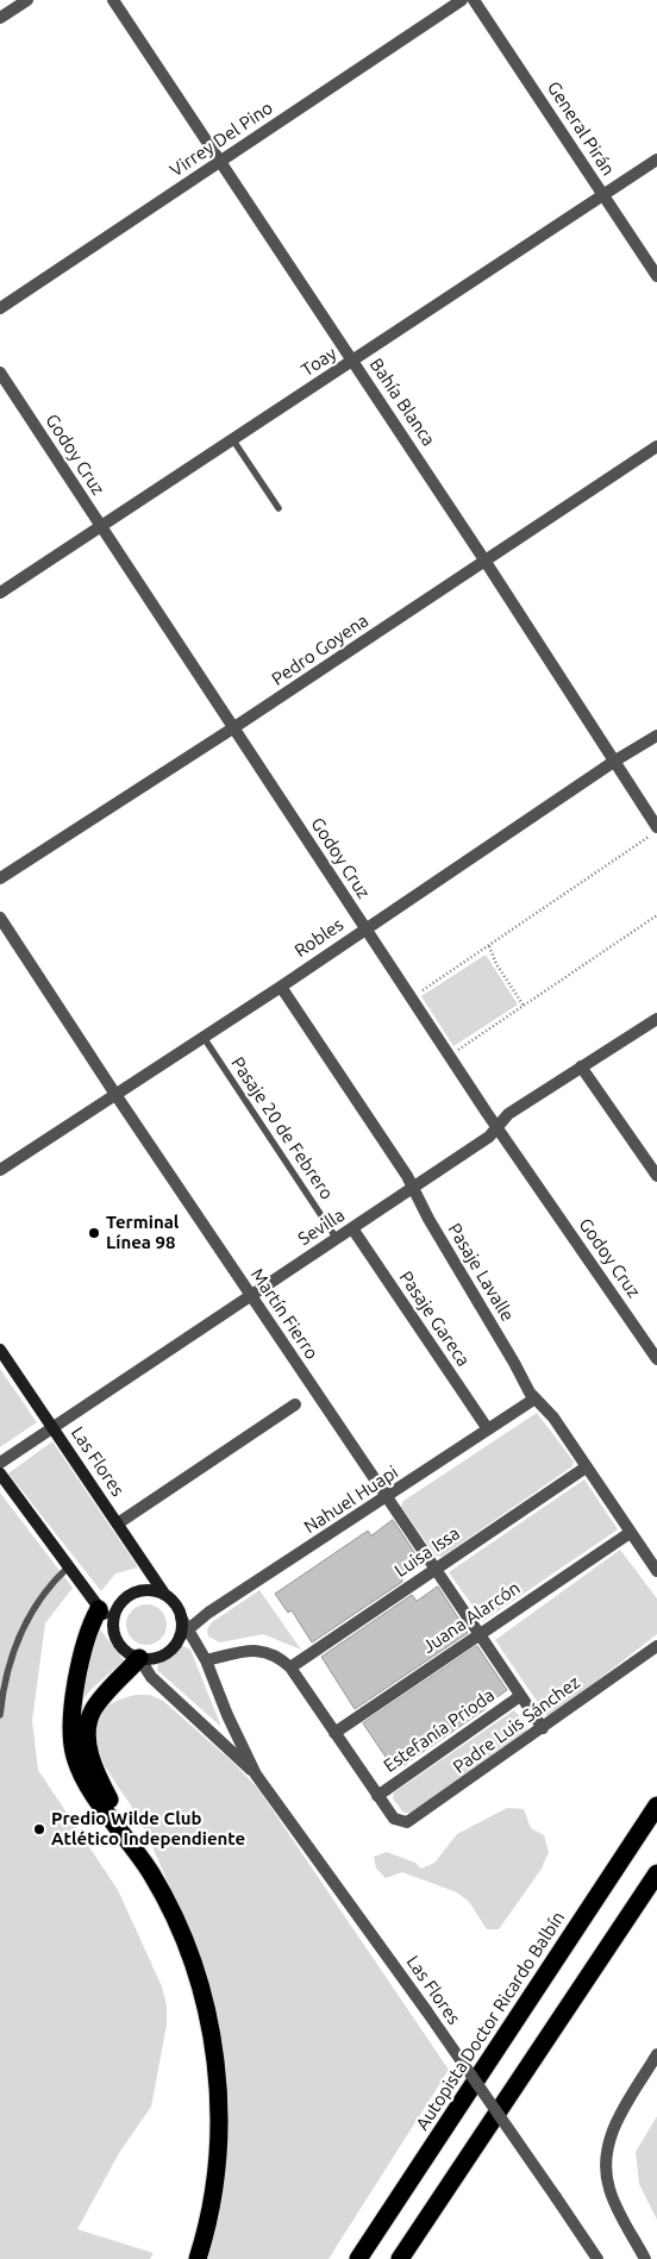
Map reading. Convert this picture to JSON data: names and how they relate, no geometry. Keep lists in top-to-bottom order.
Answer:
{
  "streets": {
    "highway": ["Autopista Doctor Ricardo Balbín"],
    "street": [
      "General Pirán",
      "Virrey Del Pino",
      "Toay",
      "Bahía Blanca",
      "Godoy Cruz",
      "Pedro Goyena",
      "Robles",
      "Sevilla",
      "Pasaje Lavalle",
      "Martín Fierro",
      "Pasaje Gareca",
      "Las Flores",
      "Nahuel Huapi",
      "Luisa Issa",
      "Juana Alarcón",
      "Padre Luis Sánchez",
      "Estefanía Prioda"
    ],
    "lane": ["Pasaje 20 de Febrero"]
  },
  "crossings": [
    ["General Pirán", "Toay"],
    ["Virrey Del Pino", "Bahía Blanca"],
    ["Toay", "Bahía Blanca"],
    ["Toay", "Godoy Cruz"],
    ["Bahía Blanca", "Pedro Goyena"],
    ["Bahía Blanca", "Robles"],
    ["Godoy Cruz", "Pedro Goyena"],
    ["Godoy Cruz", "Robles"],
    ["Godoy Cruz", "Sevilla"],
    ["Robles", "Pasaje 20 de Febrero"],
    ["Robles", "Pasaje Lavalle"],
    ["Robles", "Martín Fierro"],
    ["Pasaje 20 de Febrero", "Sevilla"],
    ["Sevilla", "Pasaje Lavalle"],
    ["Sevilla", "Martín Fierro"],
    ["Sevilla", "Pasaje Gareca"],
    ["Sevilla", "Las Flores"],
    ["Pasaje Lavalle", "Nahuel Huapi"],
    ["Pasaje Lavalle", "Luisa Issa"],
    ["Pasaje Lavalle", "Juana Alarcón"],
    ["Martín Fierro", "Nahuel Huapi"],
    ["Martín Fierro", "Luisa Issa"],
    ["Martín Fierro", "Juana Alarcón"],
    ["Martín Fierro", "Padre Luis Sánchez"],
    ["Martín Fierro", "Estefanía Prioda"],
    ["Pasaje Gareca", "Nahuel Huapi"],
    ["Las Flores", "Nahuel Huapi"],
    ["Padre Luis Sánchez", "Estefanía Prioda"]
  ],
  "places": ["Terminal Línea 98", "Predio Wilde Club Atlético Independiente"]
}
